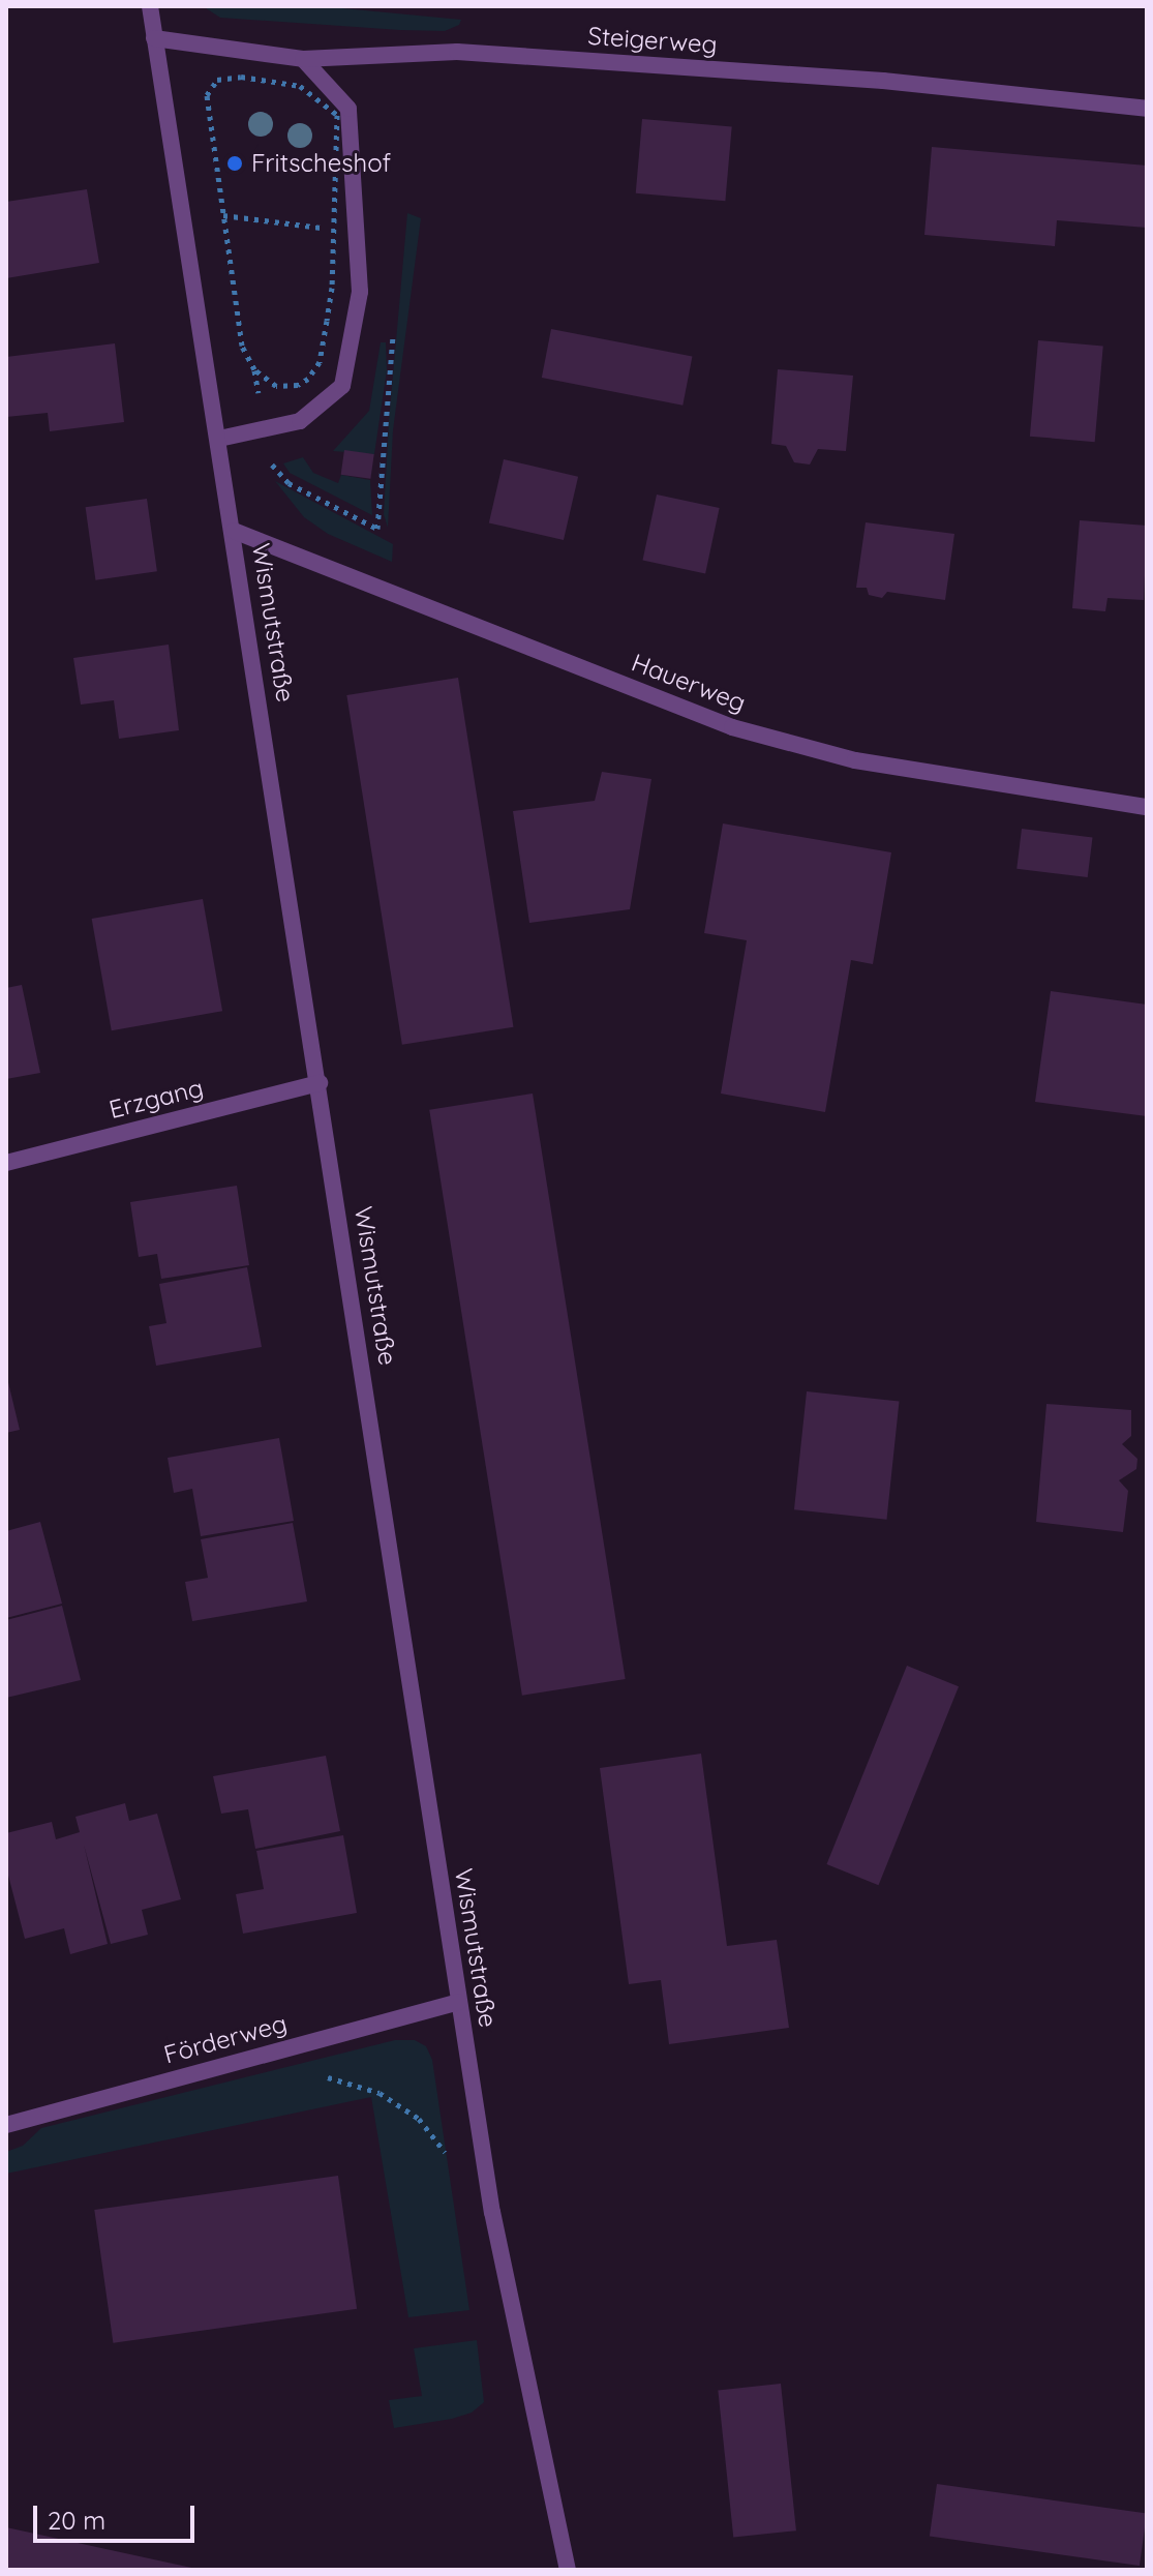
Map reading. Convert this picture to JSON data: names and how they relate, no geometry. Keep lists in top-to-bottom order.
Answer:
{
  "streets": {
    "street": [
      "Steigerweg",
      "Wismutstraße",
      "Hauerweg",
      "Erzgang",
      "Förderweg"
    ]
  },
  "crossings": [
    ["Steigerweg", "Wismutstraße"],
    ["Wismutstraße", "Hauerweg"],
    ["Wismutstraße", "Erzgang"],
    ["Wismutstraße", "Förderweg"]
  ],
  "places": ["Fritscheshof"],
  "scale_bar": "20 m"
}
